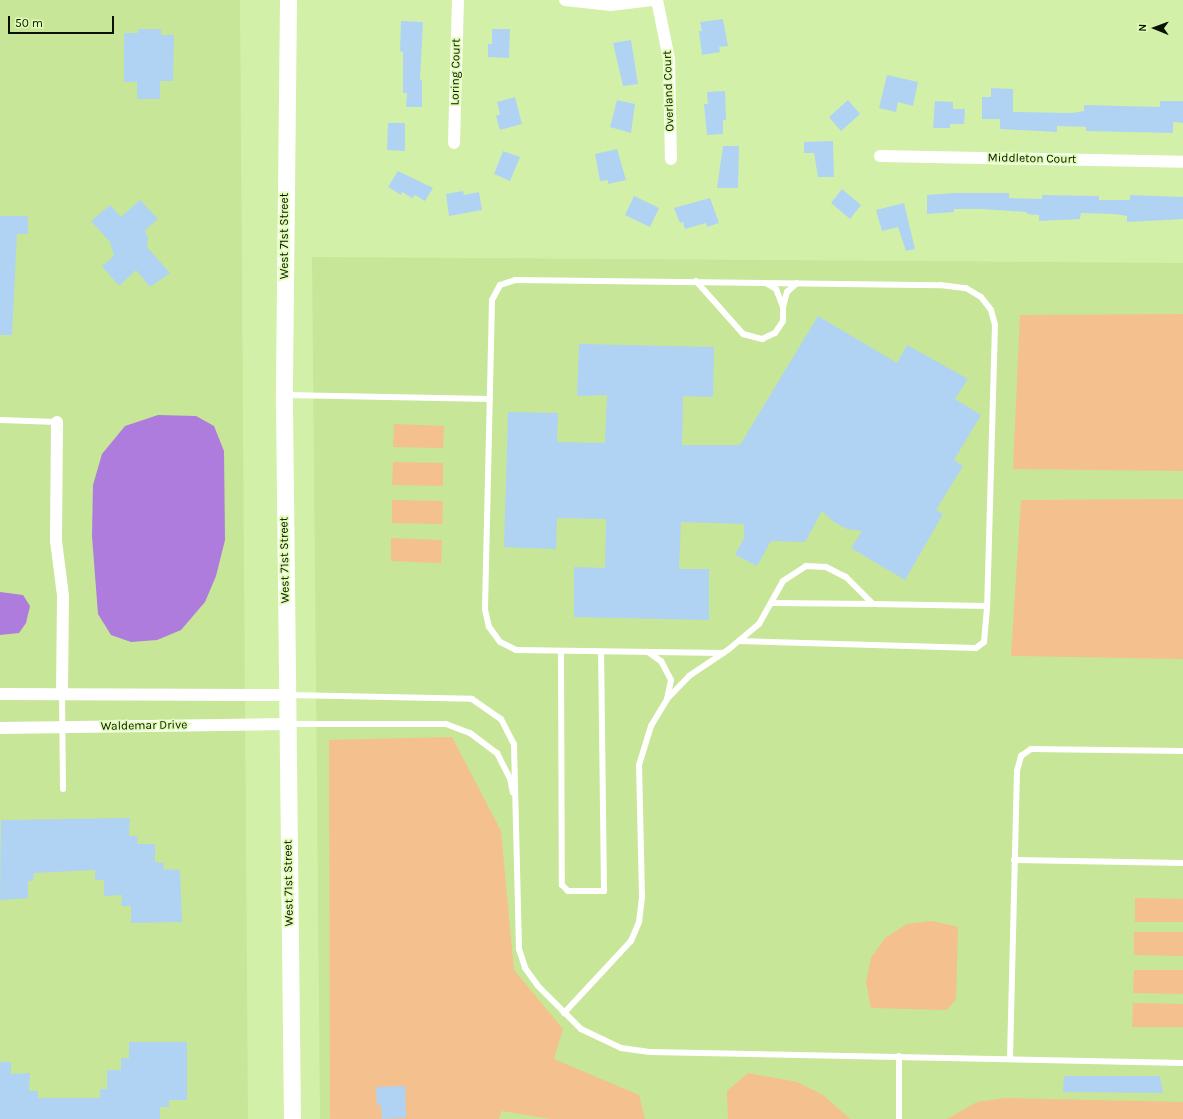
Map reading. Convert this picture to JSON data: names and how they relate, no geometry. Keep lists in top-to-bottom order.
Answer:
{
  "streets": {
    "main road": ["West 71st Street"],
    "street": [
      "Loring Court",
      "Overland Court",
      "Middleton Court",
      "Waldemar Drive"
    ]
  },
  "crossings": [
    ["West 71st Street", "Waldemar Drive"]
  ],
  "scale_bar": "50 m",
  "north": "left"
}
